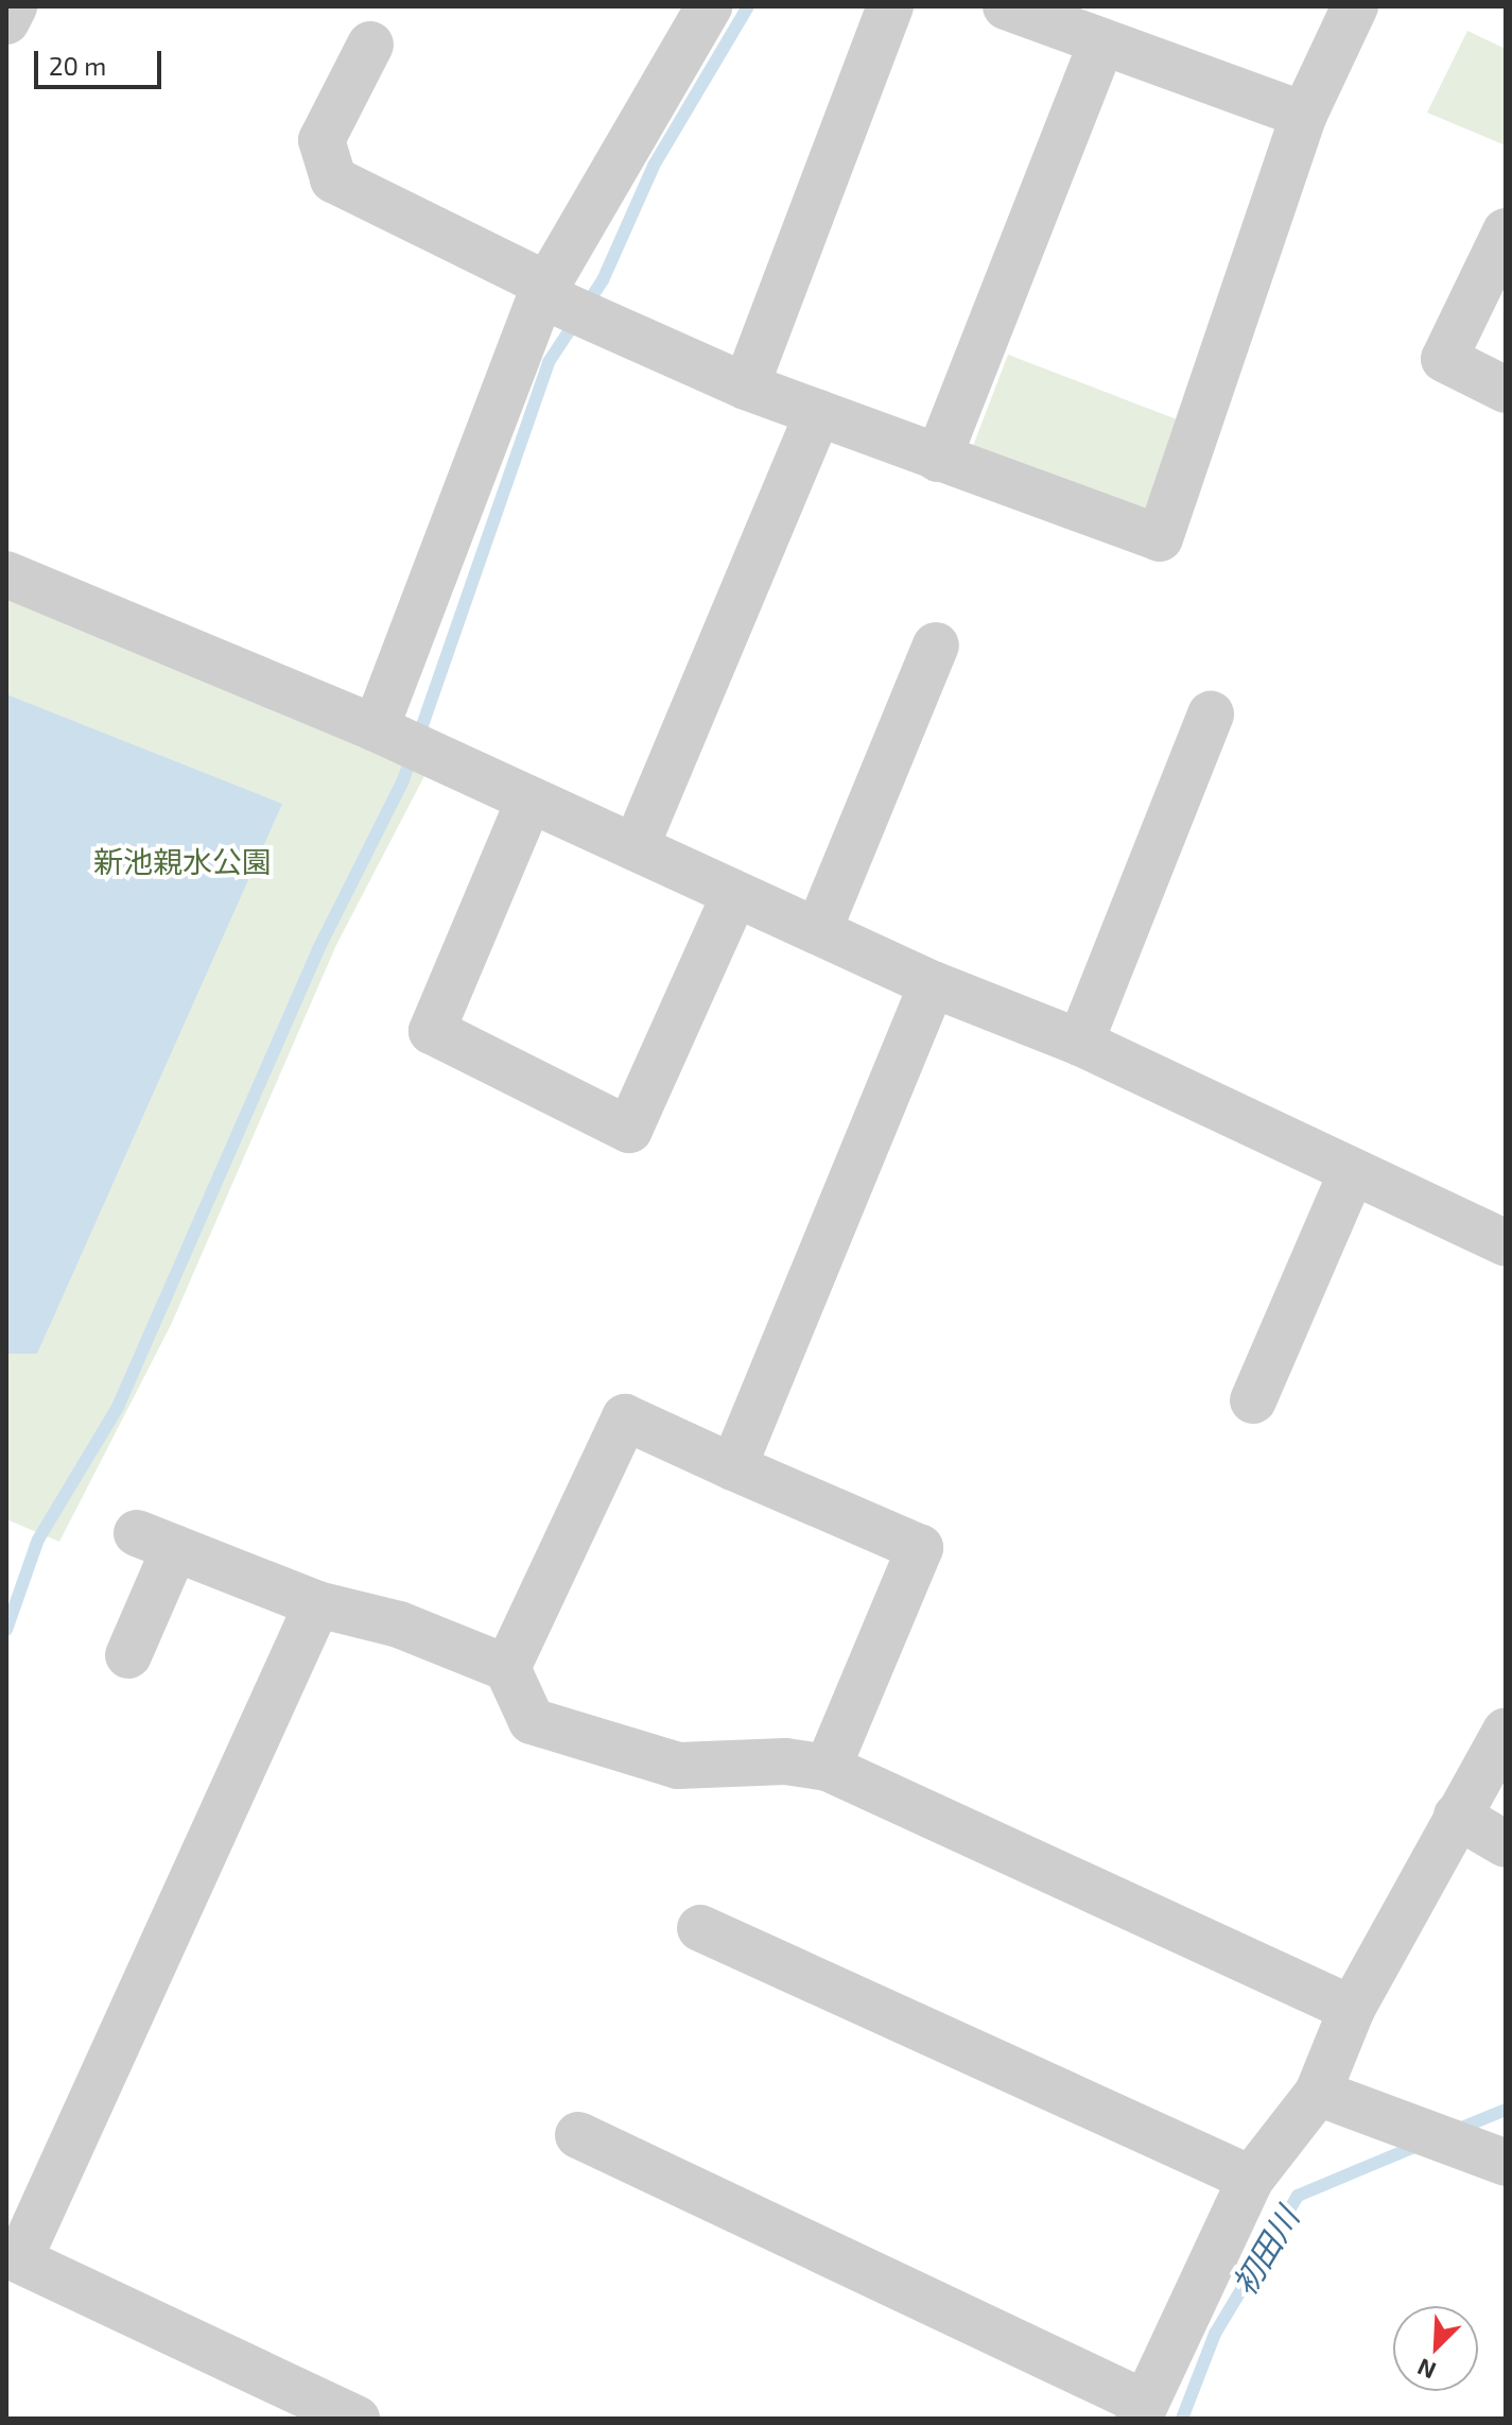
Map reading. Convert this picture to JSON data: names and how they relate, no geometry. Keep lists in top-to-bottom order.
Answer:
{
  "water": ["初田川"],
  "parks": ["新池親水公園"],
  "scale_bar": "20 m",
  "north": "bottom left"
}
